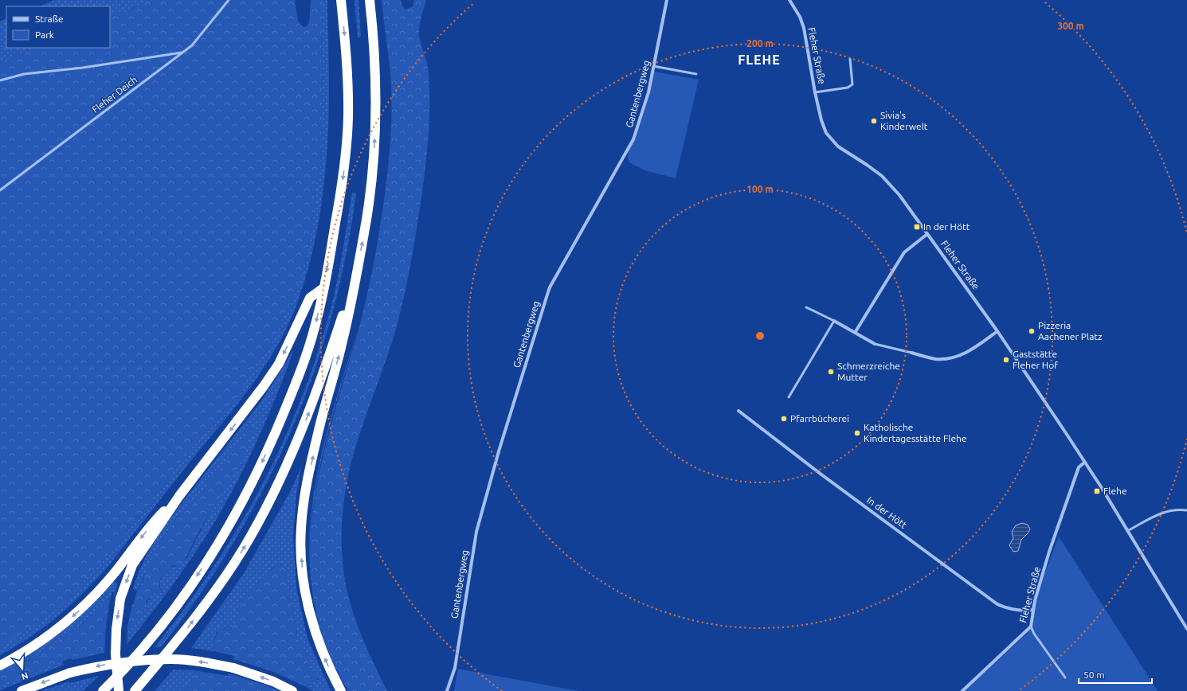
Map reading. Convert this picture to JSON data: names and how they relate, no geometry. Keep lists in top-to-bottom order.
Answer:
{
  "streets": {
    "street": ["Fleher Straße", "Gantenbergweg", "In der Hött"],
    "lane": ["Fleher Deich"]
  },
  "crossings": [
    ["Fleher Straße", "In der Hött"]
  ],
  "districts": ["FLEHE"],
  "places": {
    "other": [
      "Sivia's Kinderwelt",
      "Pizzeria Aachener Platz",
      "Gaststätte Fleher Hof",
      "Schmerzreiche Mutter",
      "Pfarrbücherei",
      "Katholische Kindertagesstätte Flehe"
    ],
    "transit": ["In der Hött", "Flehe"]
  },
  "legend": ["Straße", "Park"],
  "scale_bar": "50 m",
  "north": "bottom",
  "rings": ["300 m", "200 m", "100 m"]
}
